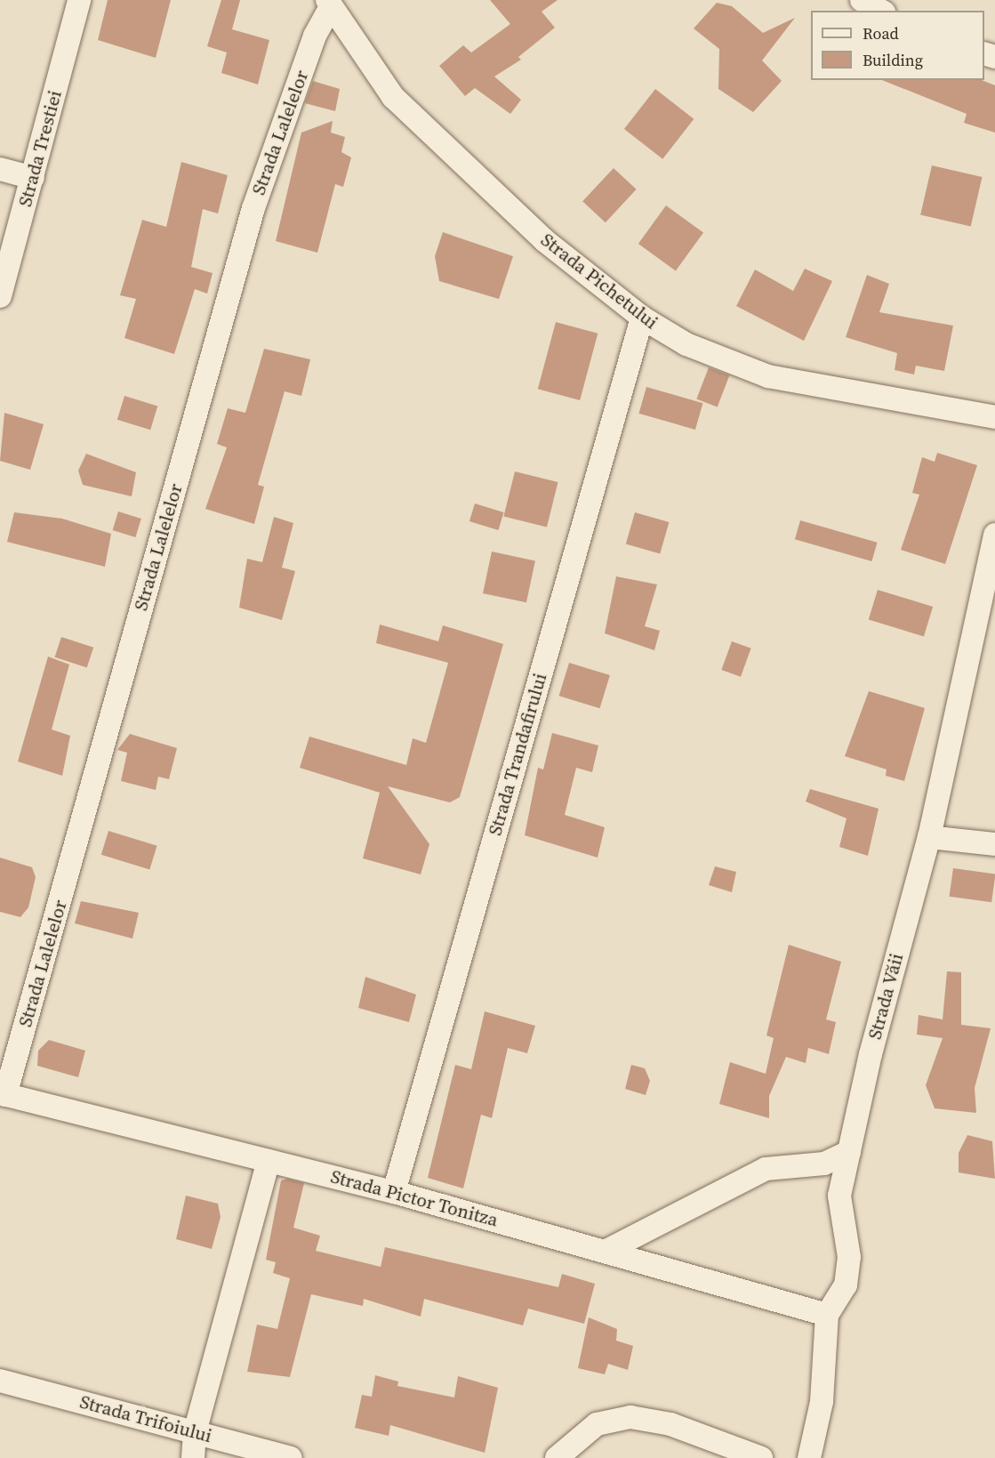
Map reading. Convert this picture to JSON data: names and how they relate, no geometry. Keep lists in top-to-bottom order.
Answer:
{
  "streets": {
    "street": [
      "Strada Lalelelor",
      "Strada Trestiei",
      "Strada Pichetului",
      "Strada Trandafirului",
      "Strada Văii",
      "Strada Pictor Tonitza",
      "Strada Trifoiului"
    ]
  },
  "crossings": [
    ["Strada Lalelelor", "Strada Pichetului"],
    ["Strada Lalelelor", "Strada Pictor Tonitza"],
    ["Strada Pichetului", "Strada Trandafirului"],
    ["Strada Trandafirului", "Strada Pictor Tonitza"],
    ["Strada Văii", "Strada Pictor Tonitza"]
  ],
  "legend": ["Road", "Building"]
}
